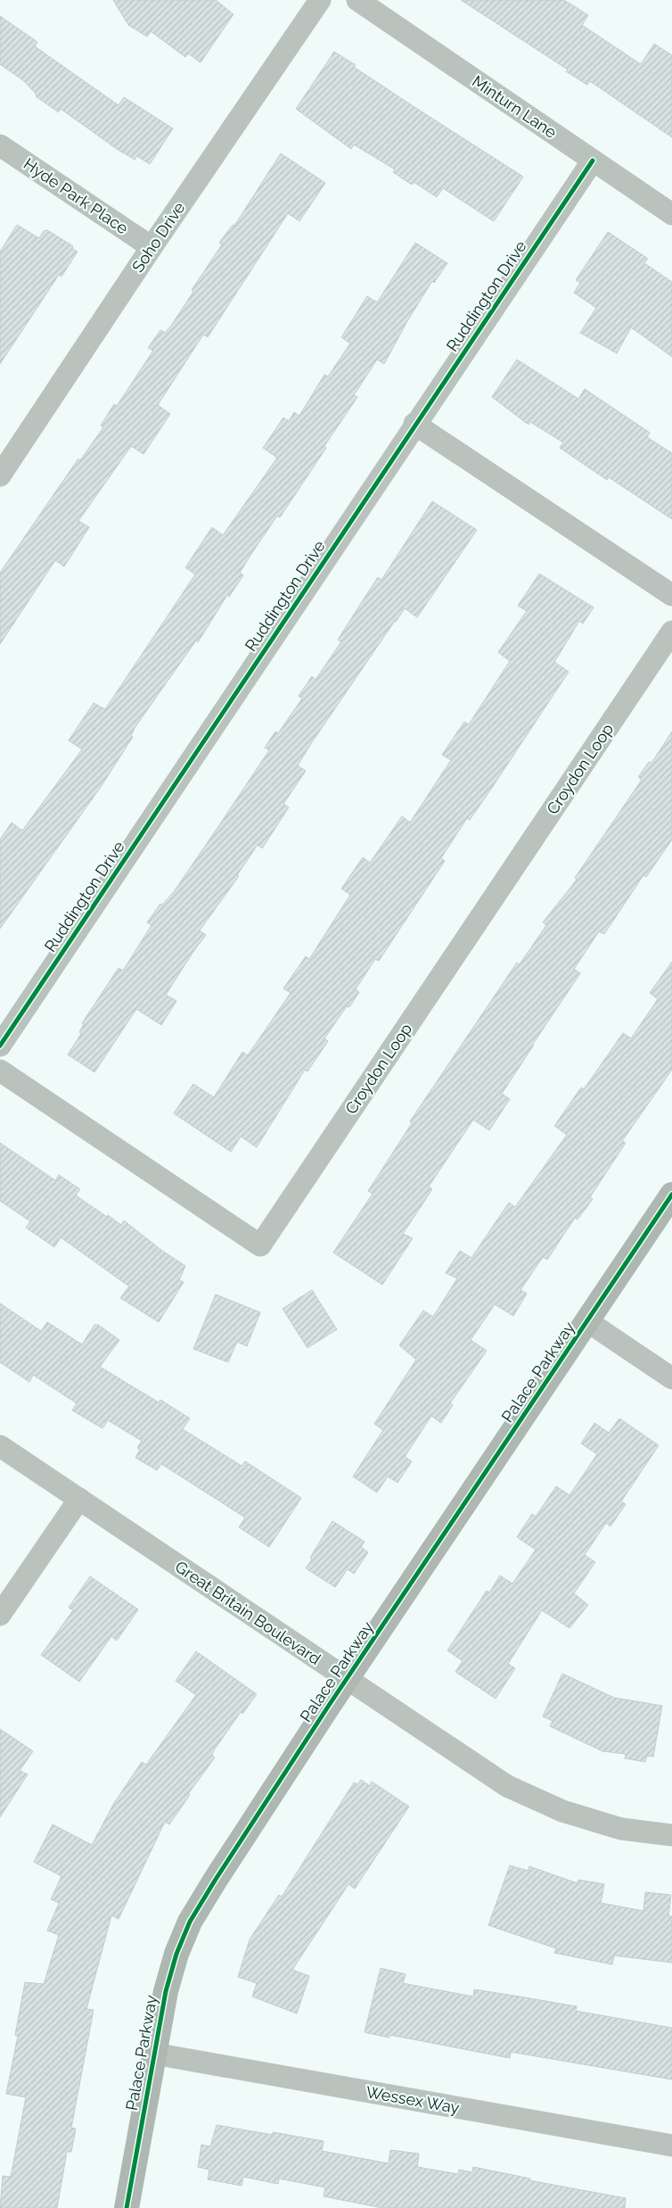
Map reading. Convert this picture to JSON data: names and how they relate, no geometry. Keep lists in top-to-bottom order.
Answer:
{
  "streets": {
    "street": [
      "Minturn Lane",
      "Hyde Park Place",
      "Soho Drive",
      "Ruddington Drive",
      "Croydon Loop",
      "Palace Parkway",
      "Great Britain Boulevard",
      "Wessex Way"
    ]
  },
  "crossings": [
    ["Minturn Lane", "Ruddington Drive"],
    ["Hyde Park Place", "Soho Drive"],
    ["Palace Parkway", "Great Britain Boulevard"],
    ["Palace Parkway", "Wessex Way"]
  ]
}
